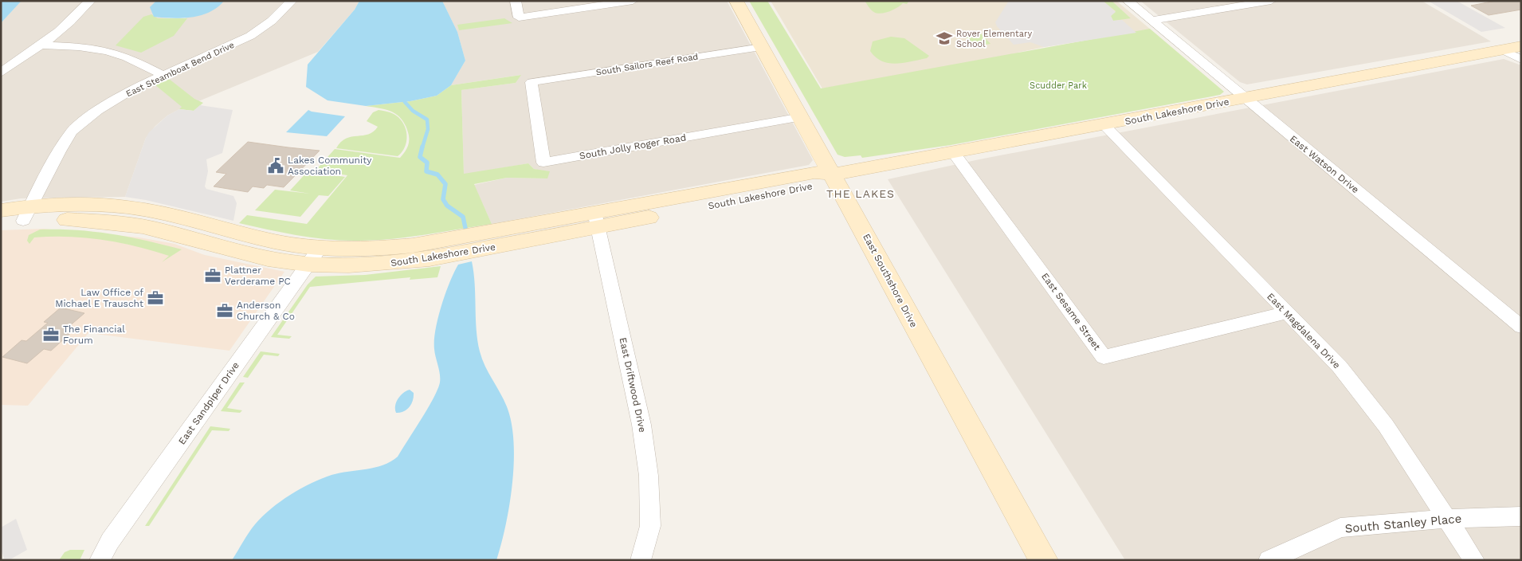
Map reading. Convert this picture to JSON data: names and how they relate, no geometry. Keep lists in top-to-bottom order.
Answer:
{
  "streets": {
    "street": [
      "South Sailors Reef Road",
      "East Steamboat Bend Drive",
      "South Lakeshore Drive",
      "South Jolly Roger Road",
      "East Watson Drive",
      "East Southshore Drive",
      "East Sesame Street",
      "East Magdalena Drive",
      "East Driftwood Drive",
      "East Sandpiper Drive",
      "South Stanley Place"
    ]
  },
  "crossings": [
    ["South Sailors Reef Road", "South Jolly Roger Road"],
    ["South Sailors Reef Road", "East Southshore Drive"],
    ["East Steamboat Bend Drive", "South Lakeshore Drive"],
    ["South Lakeshore Drive", "East Watson Drive"],
    ["South Lakeshore Drive", "East Southshore Drive"],
    ["South Lakeshore Drive", "East Sesame Street"],
    ["South Lakeshore Drive", "East Magdalena Drive"],
    ["South Lakeshore Drive", "East Driftwood Drive"],
    ["South Lakeshore Drive", "East Sandpiper Drive"],
    ["South Jolly Roger Road", "East Southshore Drive"],
    ["East Sesame Street", "East Magdalena Drive"],
    ["East Magdalena Drive", "South Stanley Place"]
  ],
  "districts": ["THE LAKES"],
  "parks": ["Scudder Park"],
  "places": {
    "school or university": ["Rover Elementary School"],
    "public building": ["Lakes Community Association"],
    "office": [
      "Plattner Verderame PC",
      "Law Office of Michael E Trauscht",
      "Anderson Church & Co",
      "The Financial Forum"
    ]
  }
}
